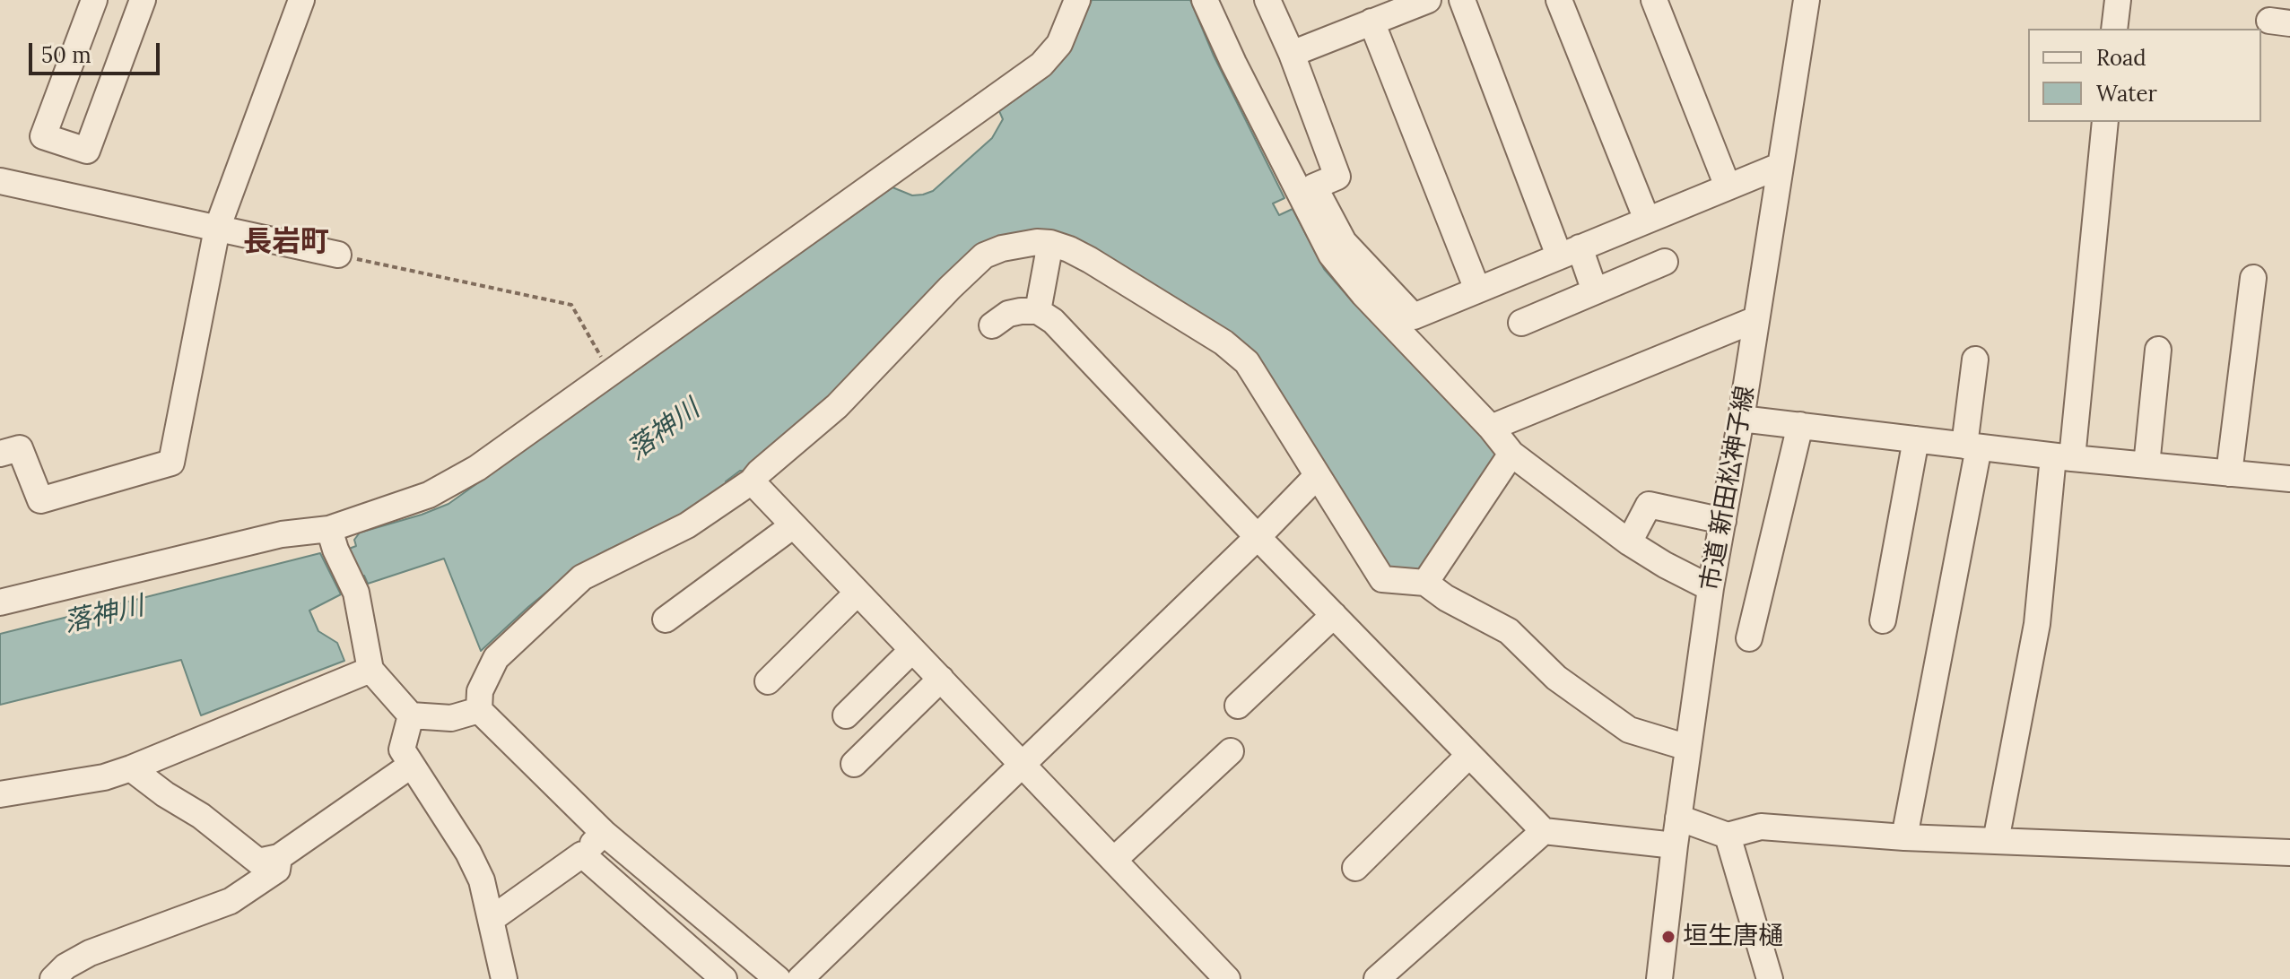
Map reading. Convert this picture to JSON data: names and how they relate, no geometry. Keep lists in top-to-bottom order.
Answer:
{
  "streets": {
    "street": ["市道 新田松神子線"]
  },
  "districts": ["長岩町"],
  "water": ["落神川"],
  "places": ["垣生唐樋"],
  "legend": ["Road", "Water"],
  "scale_bar": "50 m"
}
